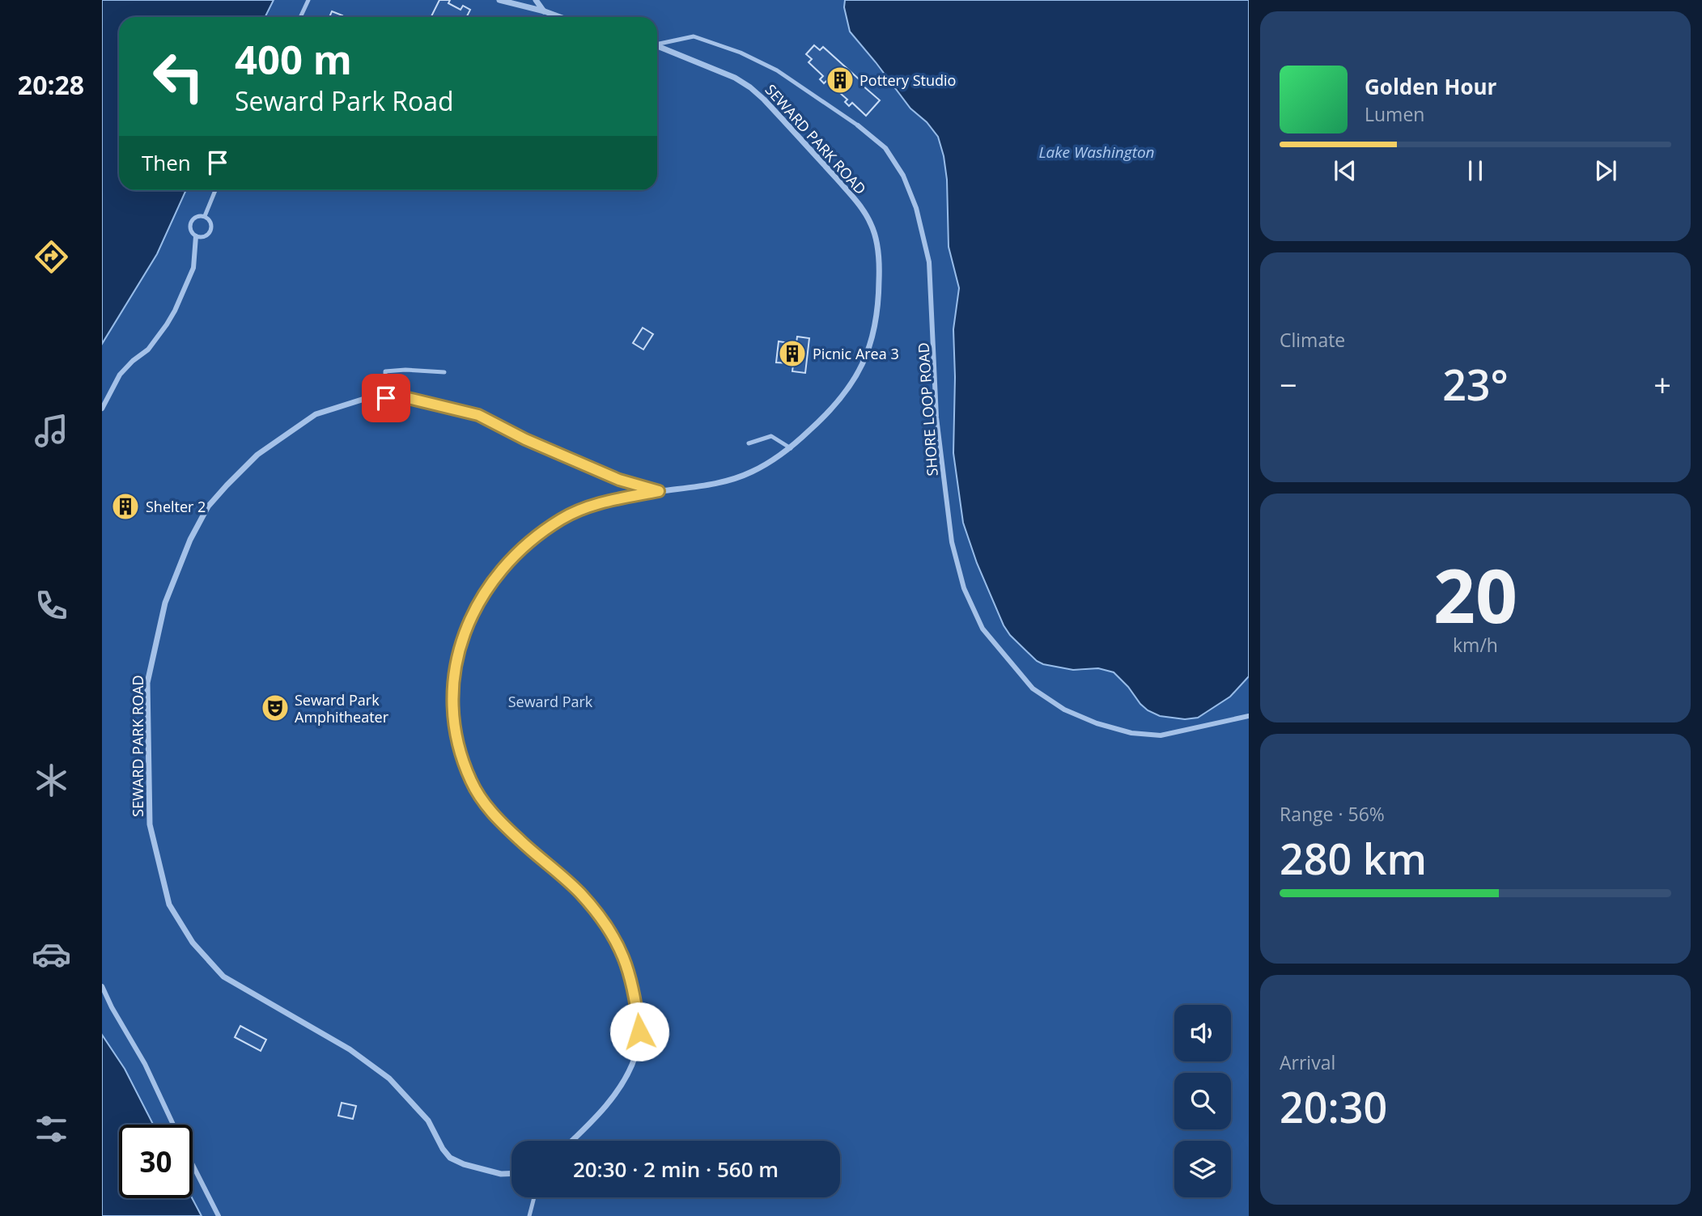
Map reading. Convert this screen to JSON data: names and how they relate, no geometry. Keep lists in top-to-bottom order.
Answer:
{
  "streets": {
    "street": ["SEWARD PARK ROAD", "SHORE LOOP ROAD"]
  },
  "water": ["Lake Washington"],
  "parks": ["Seward Park"],
  "places": {
    "building": ["Pottery Studio", "Picnic Area 3", "Shelter 2"],
    "theatre": ["Seward Park Amphitheater"]
  },
  "page": {
    "tabs": "20:28",
    "turn": ["400 m", "Seward Park Road"],
    "song": ["Golden Hour", "Lumen"],
    "then": "Then",
    "tile": [
      "Climate",
      ["20", "km/h"],
      ["Range · 56%", "280 km"],
      ["Arrival", "20:30"]
    ],
    "heat": ["−", "23°", "+"],
    "limit": "30",
    "trip": "20:30 · 2 min · 560 m"
  }
}
